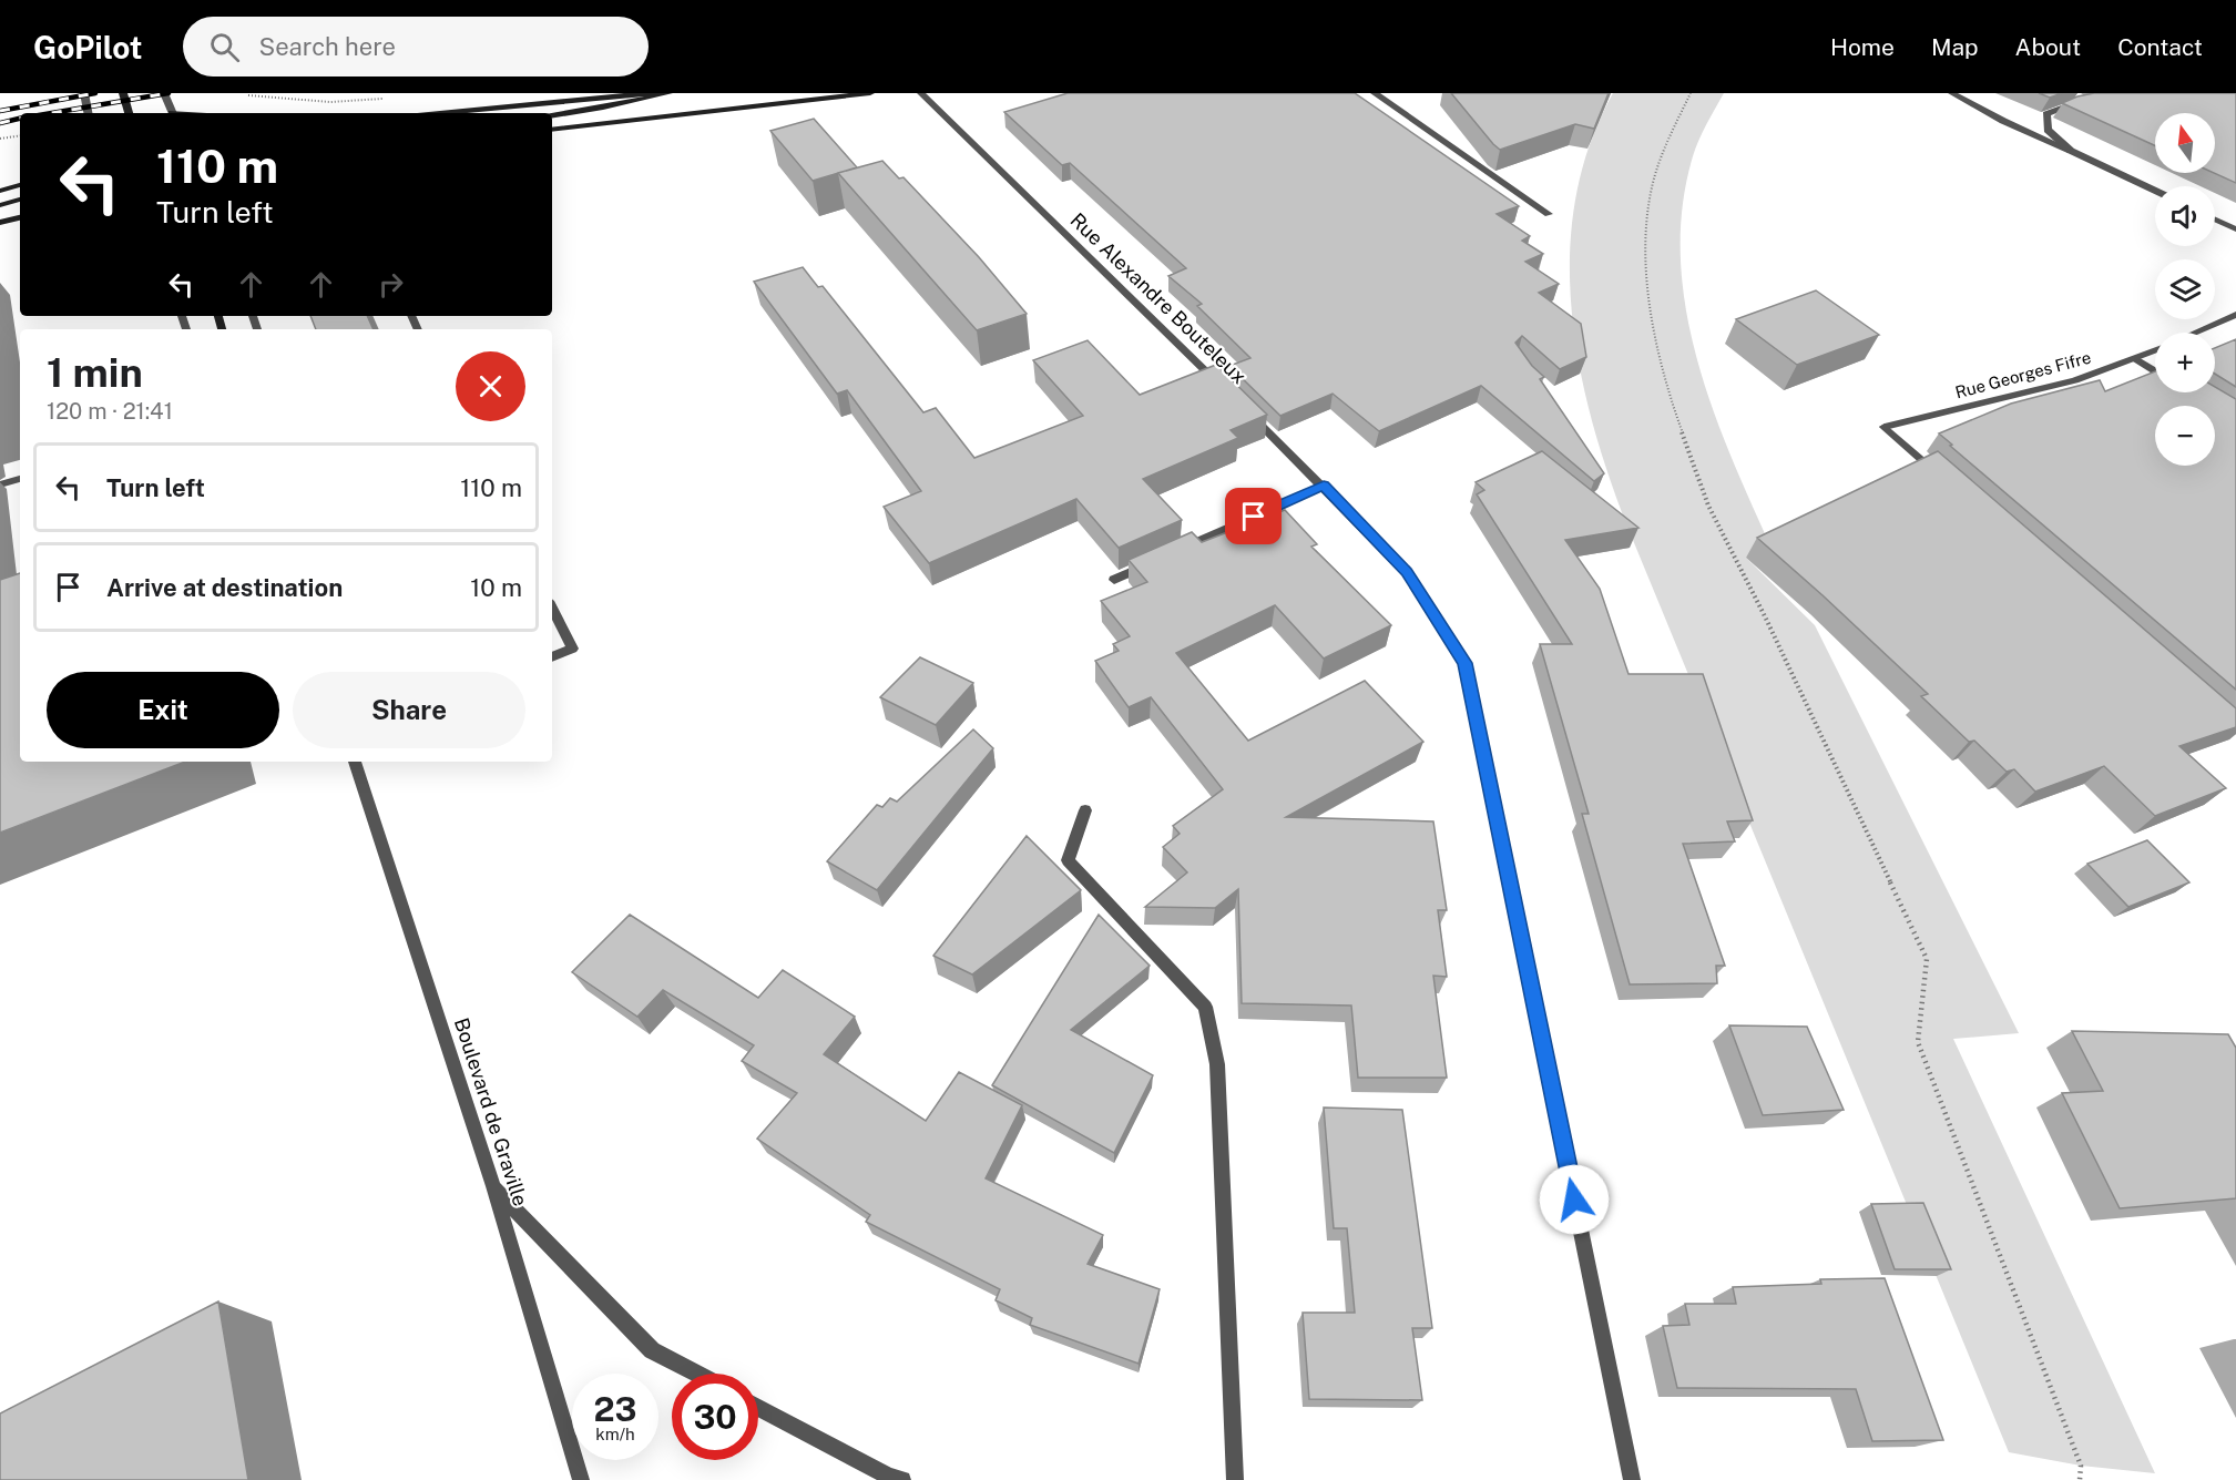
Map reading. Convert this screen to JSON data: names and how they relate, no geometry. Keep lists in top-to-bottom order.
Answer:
{
  "streets": {
    "street": ["Rue Alexandre Bouteleux", "Rue Georges Fifre", "Boulevard de Graville"]
  },
  "north": "top",
  "page": {
    "header": "GoPilot",
    "search": "Search here",
    "nav": [
      "Home",
      "Map",
      "About",
      "Contact"
    ],
    "map_buttons": ["+", "−"],
    "turn": ["110 m", "Turn left"],
    "heading": ["1 min", "120 m · 21:41"],
    "list": [
      {
        "name": "Turn left",
        "value": "110 m"
      },
      {
        "name": "Arrive at destination",
        "value": "10 m"
      }
    ],
    "buttons": ["Exit", "Share"],
    "speed": "23 km/h",
    "limit": "30"
  }
}
